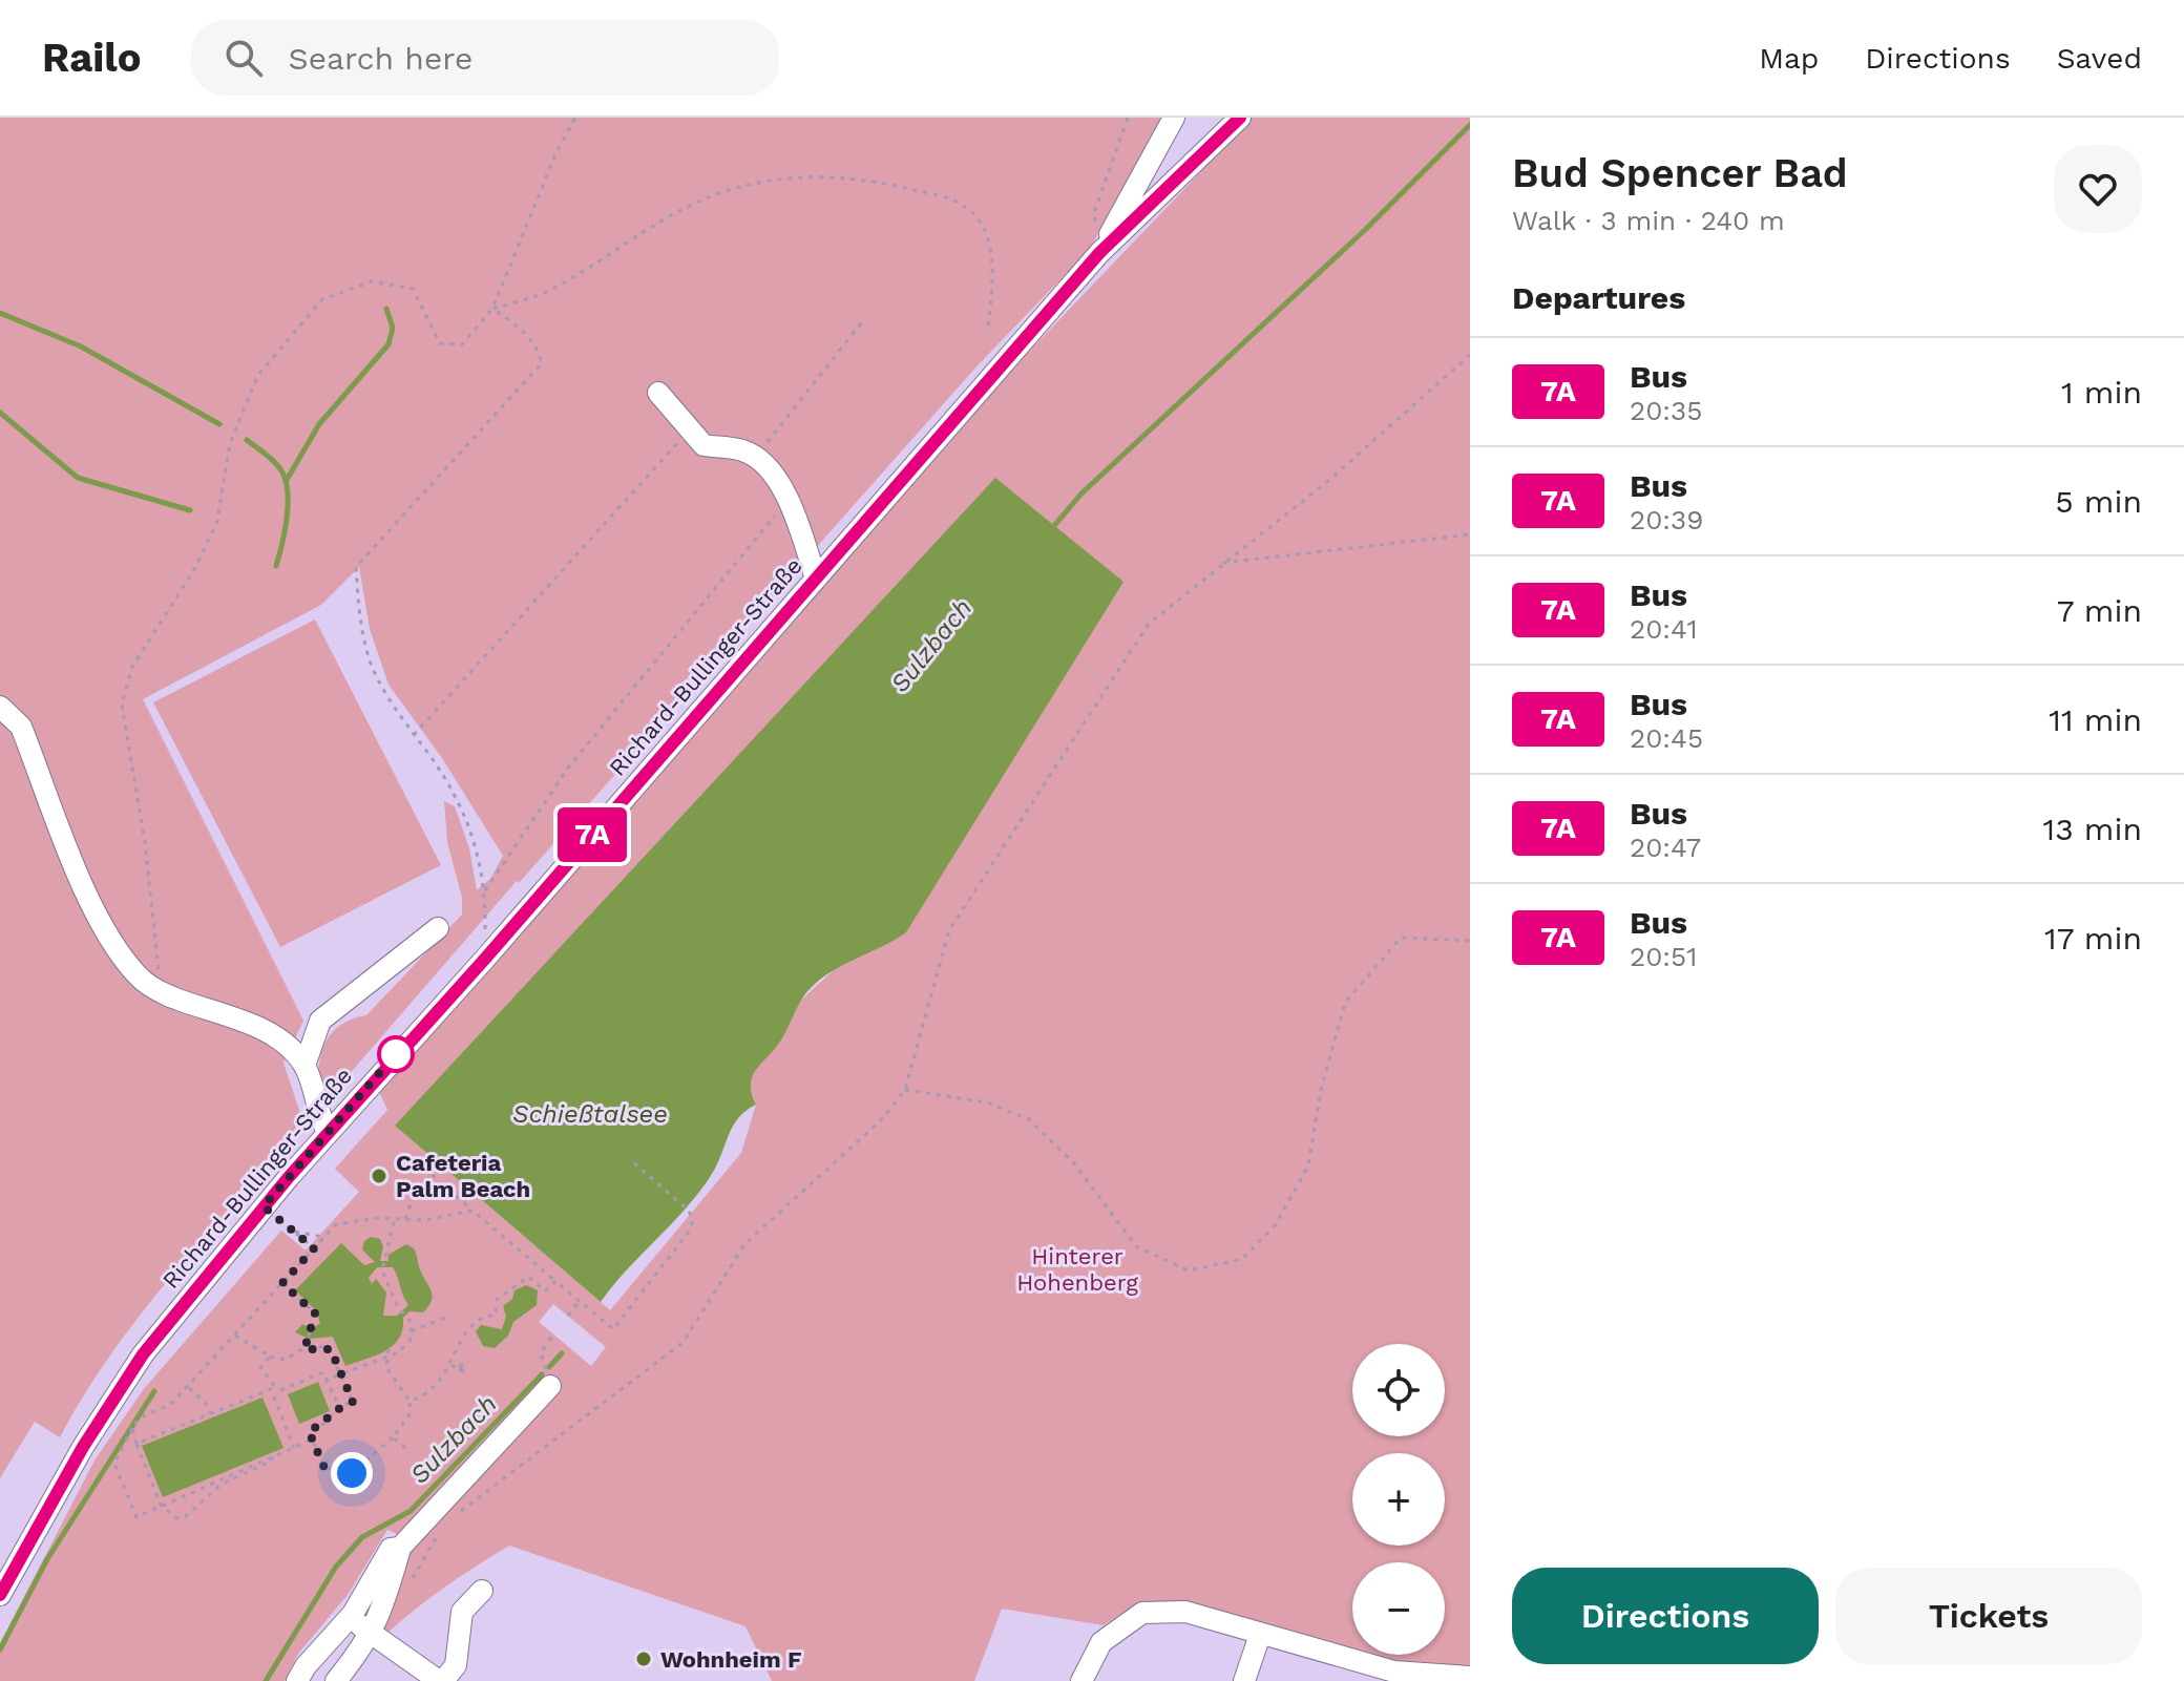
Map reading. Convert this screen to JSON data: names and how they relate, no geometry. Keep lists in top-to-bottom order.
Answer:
{
  "streets": {
    "street": ["Richard-Bullinger-Straße"]
  },
  "water": ["Sulzbach", "Schießtalsee"],
  "parks": ["Hinterer Hohenberg"],
  "places": ["Cafeteria Palm Beach", "Wohnheim F"],
  "lines": ["bus line 7A"],
  "page": {
    "header": "Railo",
    "search": "Search here",
    "nav": ["Map", "Directions", "Saved"],
    "on_map": "7A",
    "heading": [
      ["Bud Spencer Bad", "Walk · 3 min · 240 m"],
      "Departures"
    ],
    "list": [
      {
        "mark": "7A",
        "name": "Bus",
        "note": "20:35",
        "value": "1 min"
      },
      {
        "mark": "7A",
        "name": "Bus",
        "note": "20:39",
        "value": "5 min"
      },
      {
        "mark": "7A",
        "name": "Bus",
        "note": "20:41",
        "value": "7 min"
      },
      {
        "mark": "7A",
        "name": "Bus",
        "note": "20:45",
        "value": "11 min"
      },
      {
        "mark": "7A",
        "name": "Bus",
        "note": "20:47",
        "value": "13 min"
      },
      {
        "mark": "7A",
        "name": "Bus",
        "note": "20:51",
        "value": "17 min"
      }
    ],
    "map_buttons": ["+", "−"],
    "buttons": ["Directions", "Tickets"]
  }
}
